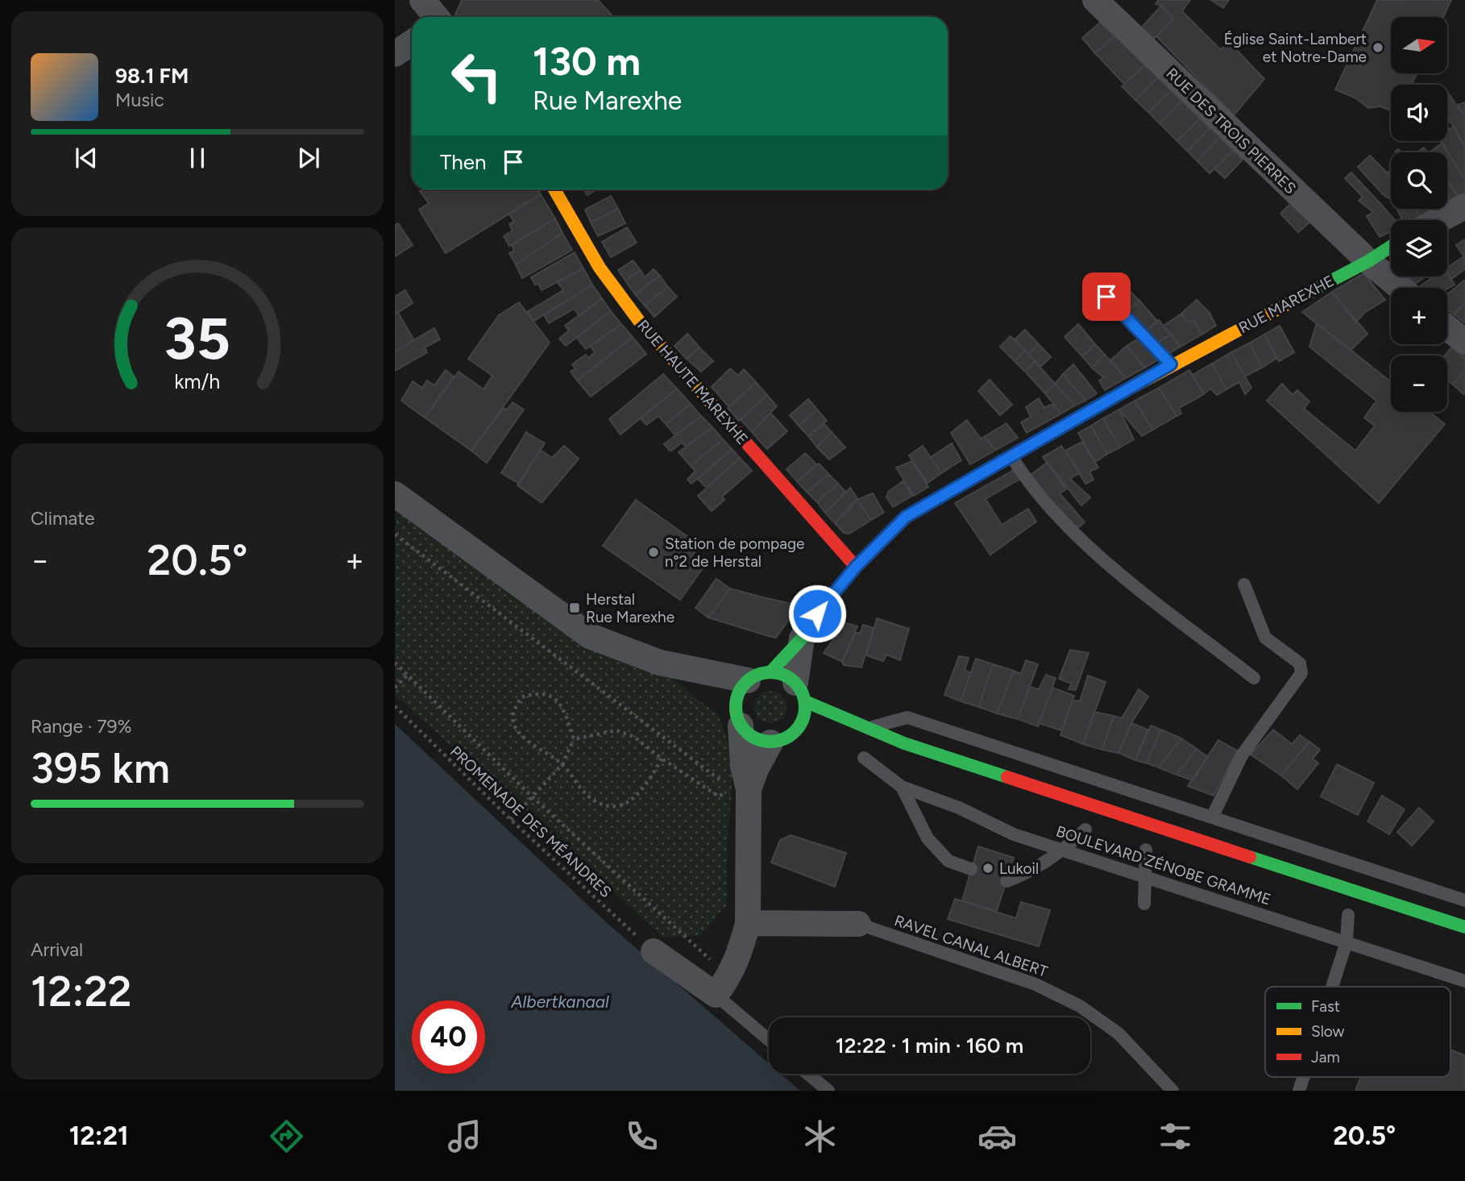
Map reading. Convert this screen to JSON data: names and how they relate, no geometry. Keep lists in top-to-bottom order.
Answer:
{
  "streets": {
    "street": ["RUE DES TROIS PIERRES", "RUE MAREXHE", "RUE HAUTE MAREXHE"],
    "lane": ["BOULEVARD ZÉNOBE GRAMME", "RAVEL CANAL ALBERT"],
    "path": ["PROMENADE DES MÉANDRES"]
  },
  "crossings": [
    ["RUE DES TROIS PIERRES", "RUE MAREXHE"],
    ["RUE MAREXHE", "RUE HAUTE MAREXHE"]
  ],
  "water": ["Albertkanaal"],
  "places": {
    "other": ["Église Saint-Lambert et Notre-Dame", "Station de pompage n°2 de Herstal", "Lukoil"],
    "transit": ["Herstal Rue Marexhe"]
  },
  "legend": ["Fast", "Slow", "Jam"],
  "north": "right",
  "page": {
    "map_buttons": ["+", "−"],
    "turn": ["130 m", "Rue Marexhe"],
    "song": ["98.1 FM", "Music"],
    "then": "Then",
    "tile": [
      "Climate",
      ["Range · 79%", "395 km"],
      ["Arrival", "12:22"]
    ],
    "heat": ["−", "20.5°", "+"],
    "limit": "40",
    "trip": "12:22 · 1 min · 160 m",
    "tabs": ["12:21", "20.5°"],
    "gauge": ["35", "km/h"]
  }
}
